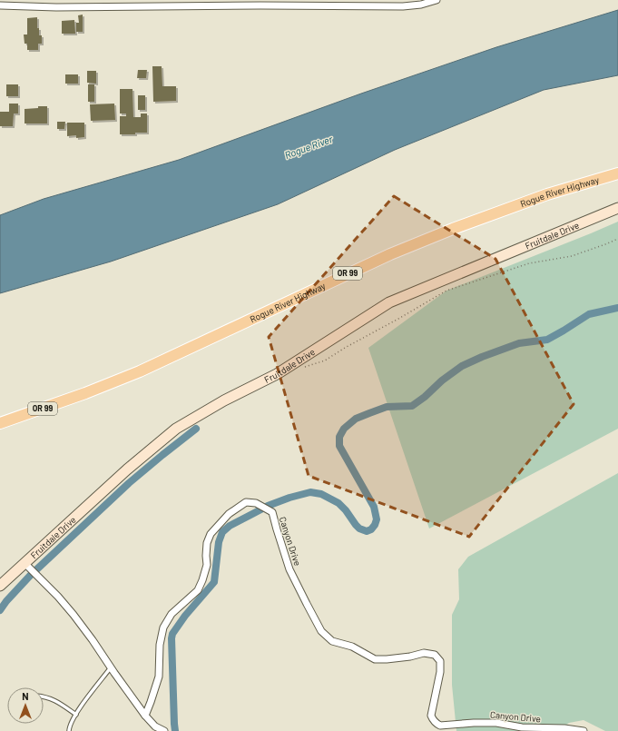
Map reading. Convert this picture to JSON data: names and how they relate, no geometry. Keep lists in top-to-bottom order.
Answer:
{
  "streets": {
    "main road": ["Rogue River Highway", "OR 99"],
    "street": ["Fruitdale Drive", "Canyon Drive"]
  },
  "water": ["Rogue River"],
  "north": "top"
}
